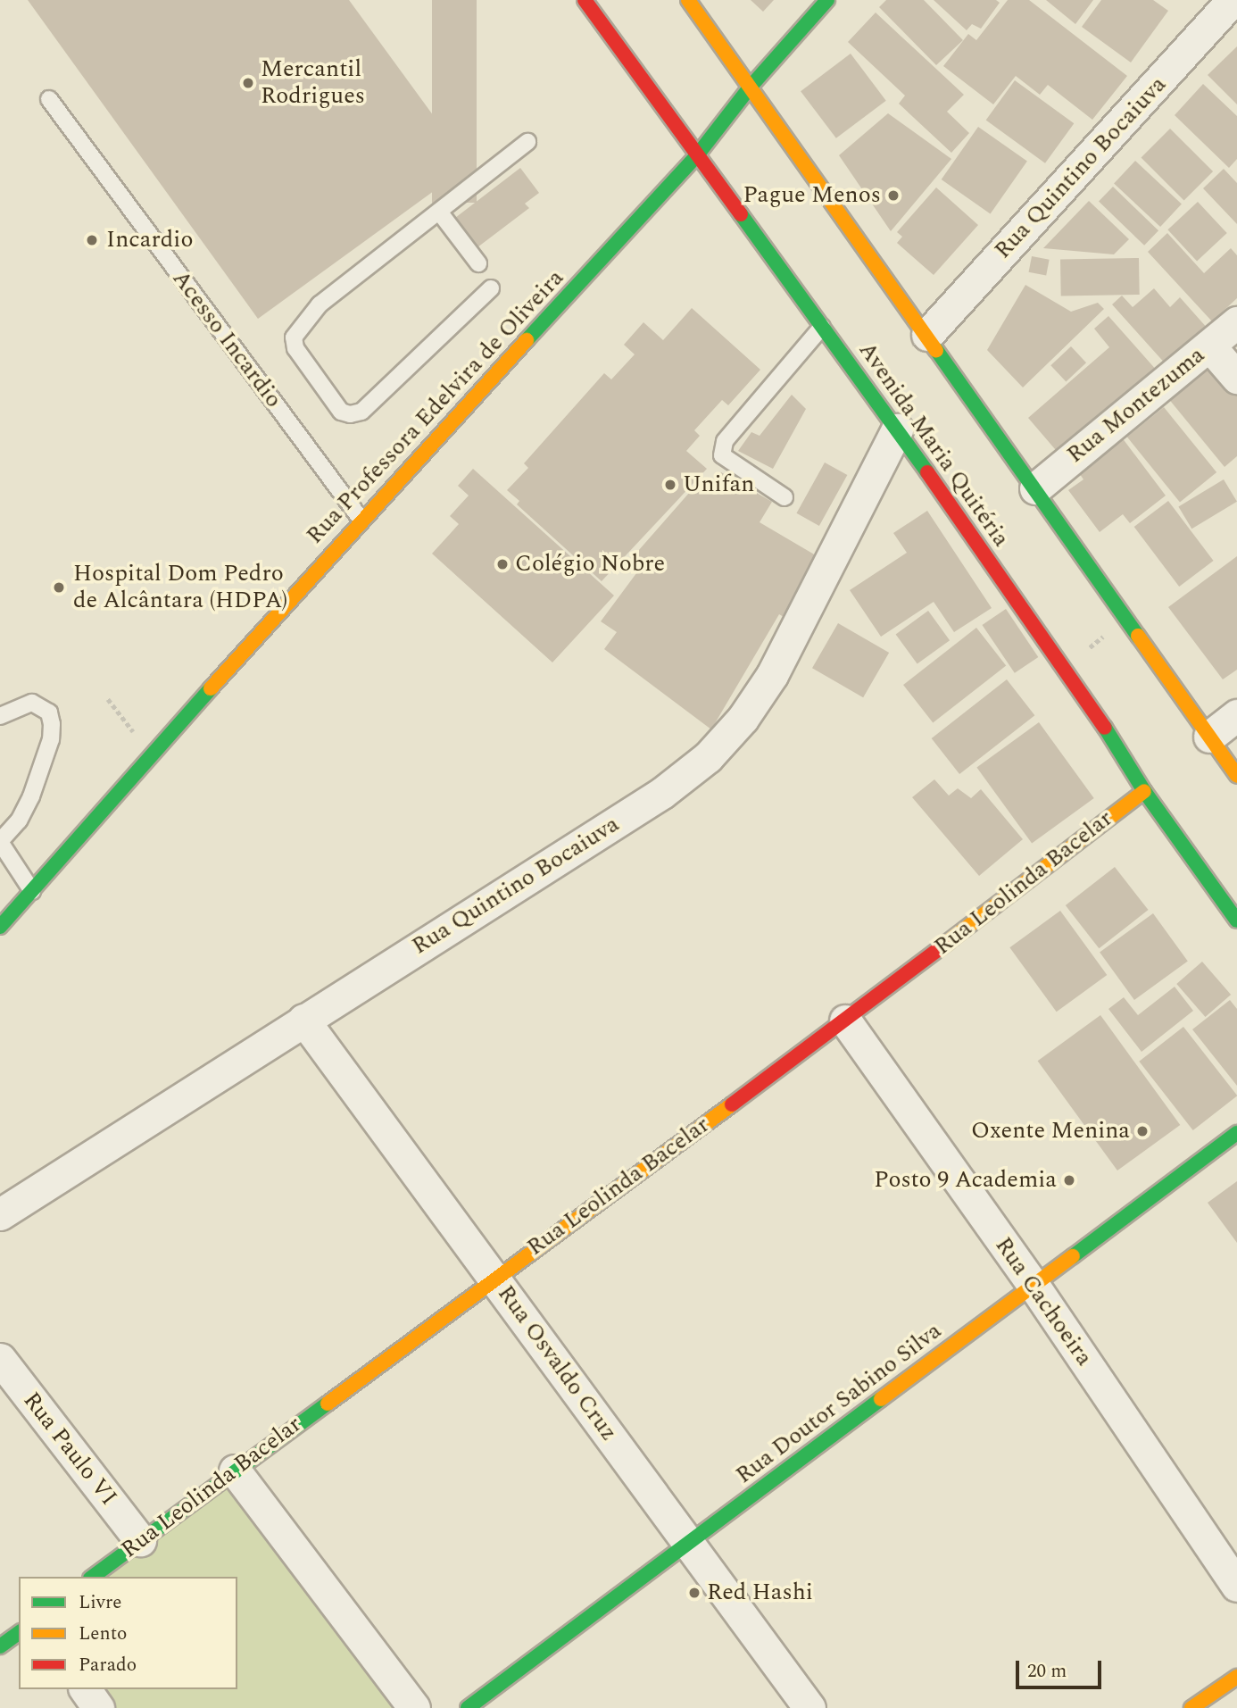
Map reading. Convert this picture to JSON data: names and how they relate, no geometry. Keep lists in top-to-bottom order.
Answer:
{
  "streets": {
    "street": [
      "Rua Quintino Bocaiuva",
      "Rua Montezuma",
      "Rua Professora Edelvira de Oliveira",
      "Avenida Maria Quitéria",
      "Rua Leolinda Bacelar",
      "Rua Cachoeira",
      "Rua Osvaldo Cruz",
      "Rua Doutor Sabino Silva",
      "Rua Paulo VI"
    ],
    "lane": ["Acesso Incardio"]
  },
  "crossings": [
    ["Rua Quintino Bocaiuva", "Avenida Maria Quitéria"],
    ["Rua Quintino Bocaiuva", "Rua Osvaldo Cruz"],
    ["Acesso Incardio", "Rua Professora Edelvira de Oliveira"],
    ["Rua Professora Edelvira de Oliveira", "Avenida Maria Quitéria"],
    ["Avenida Maria Quitéria", "Rua Leolinda Bacelar"],
    ["Rua Leolinda Bacelar", "Rua Cachoeira"],
    ["Rua Leolinda Bacelar", "Rua Osvaldo Cruz"],
    ["Rua Leolinda Bacelar", "Rua Paulo VI"],
    ["Rua Cachoeira", "Rua Doutor Sabino Silva"],
    ["Rua Osvaldo Cruz", "Rua Doutor Sabino Silva"]
  ],
  "places": [
    "Mercantil Rodrigues",
    "Pague Menos",
    "Incardio",
    "Unifan",
    "Colégio Nobre",
    "Hospital Dom Pedro de Alcântara (HDPA)",
    "Oxente Menina",
    "Posto 9 Academia",
    "Red Hashi"
  ],
  "legend": ["Livre", "Lento", "Parado"],
  "scale_bar": "20 m"
}
